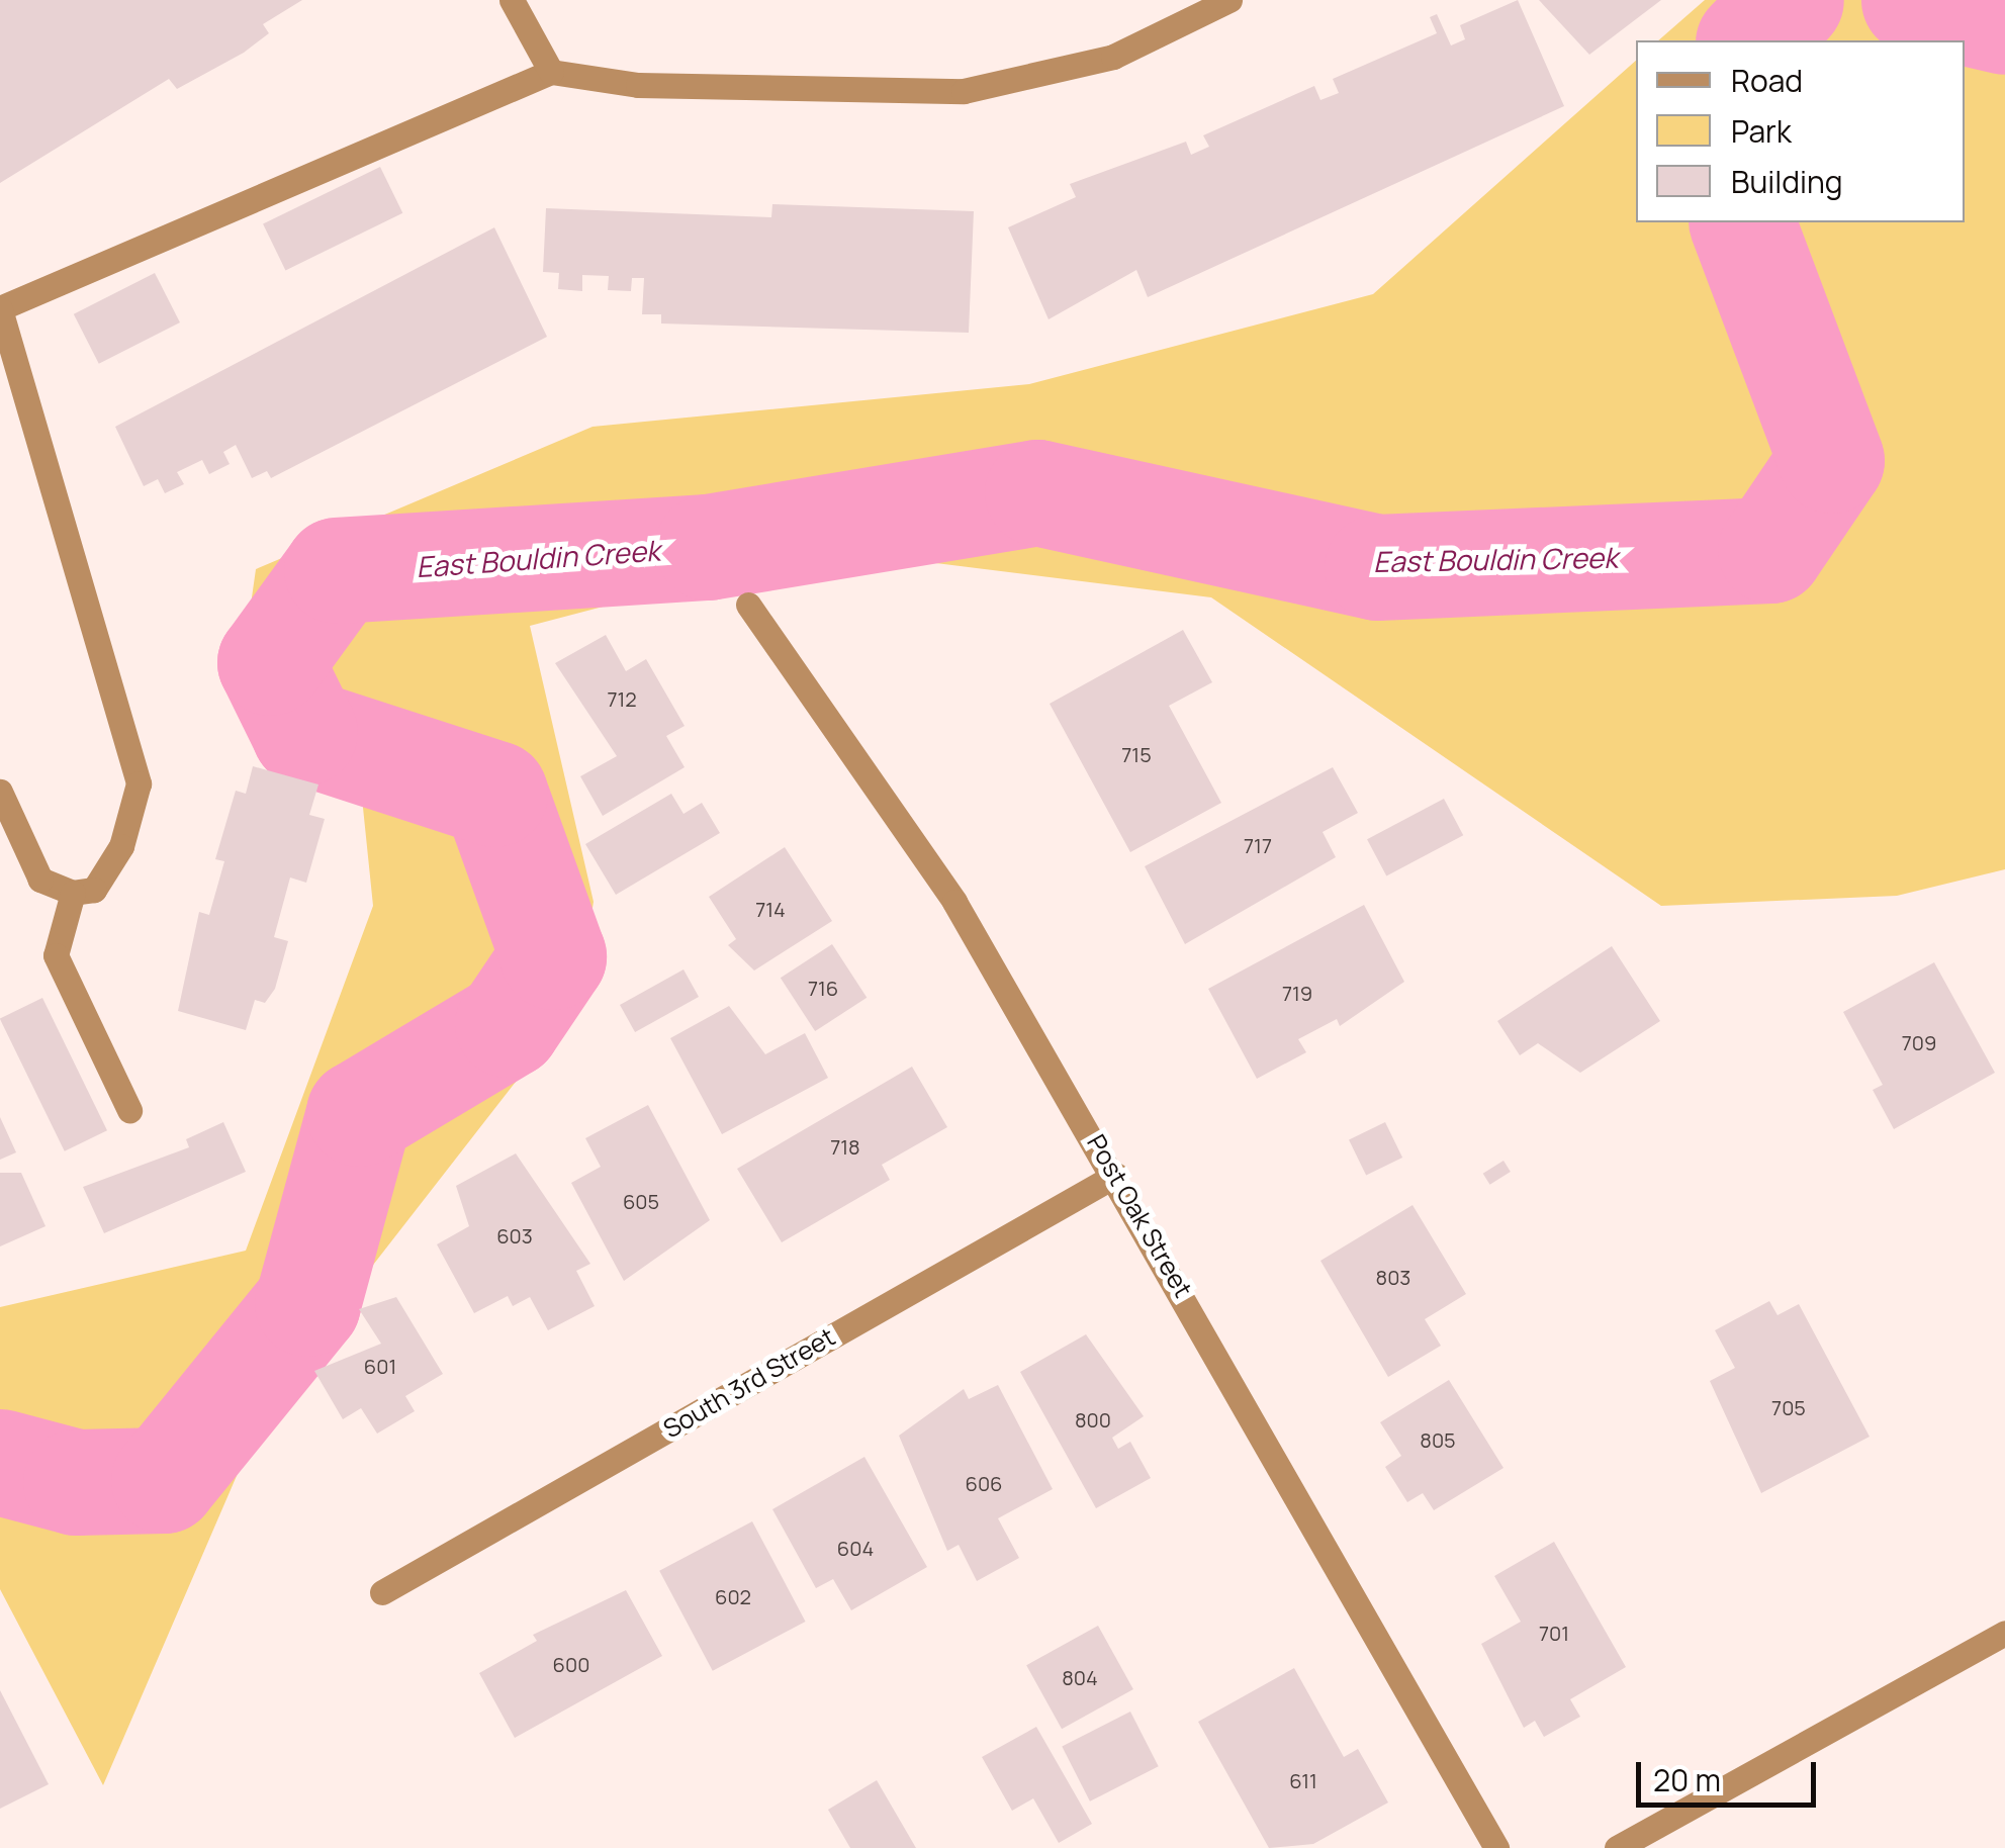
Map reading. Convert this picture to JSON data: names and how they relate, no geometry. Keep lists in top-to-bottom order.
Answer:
{
  "streets": {
    "street": ["Post Oak Street", "South 3rd Street"]
  },
  "crossings": [
    ["Post Oak Street", "South 3rd Street"]
  ],
  "water": ["East Bouldin Creek"],
  "house_numbers": [
    "712",
    "715",
    "717",
    "714",
    "716",
    "719",
    "709",
    "718",
    "605",
    "603",
    "803",
    "601",
    "705",
    "800",
    "805",
    "606",
    "604",
    "602",
    "701",
    "600",
    "804",
    "611"
  ],
  "legend": ["Road", "Park", "Building"],
  "scale_bar": "20 m"
}
